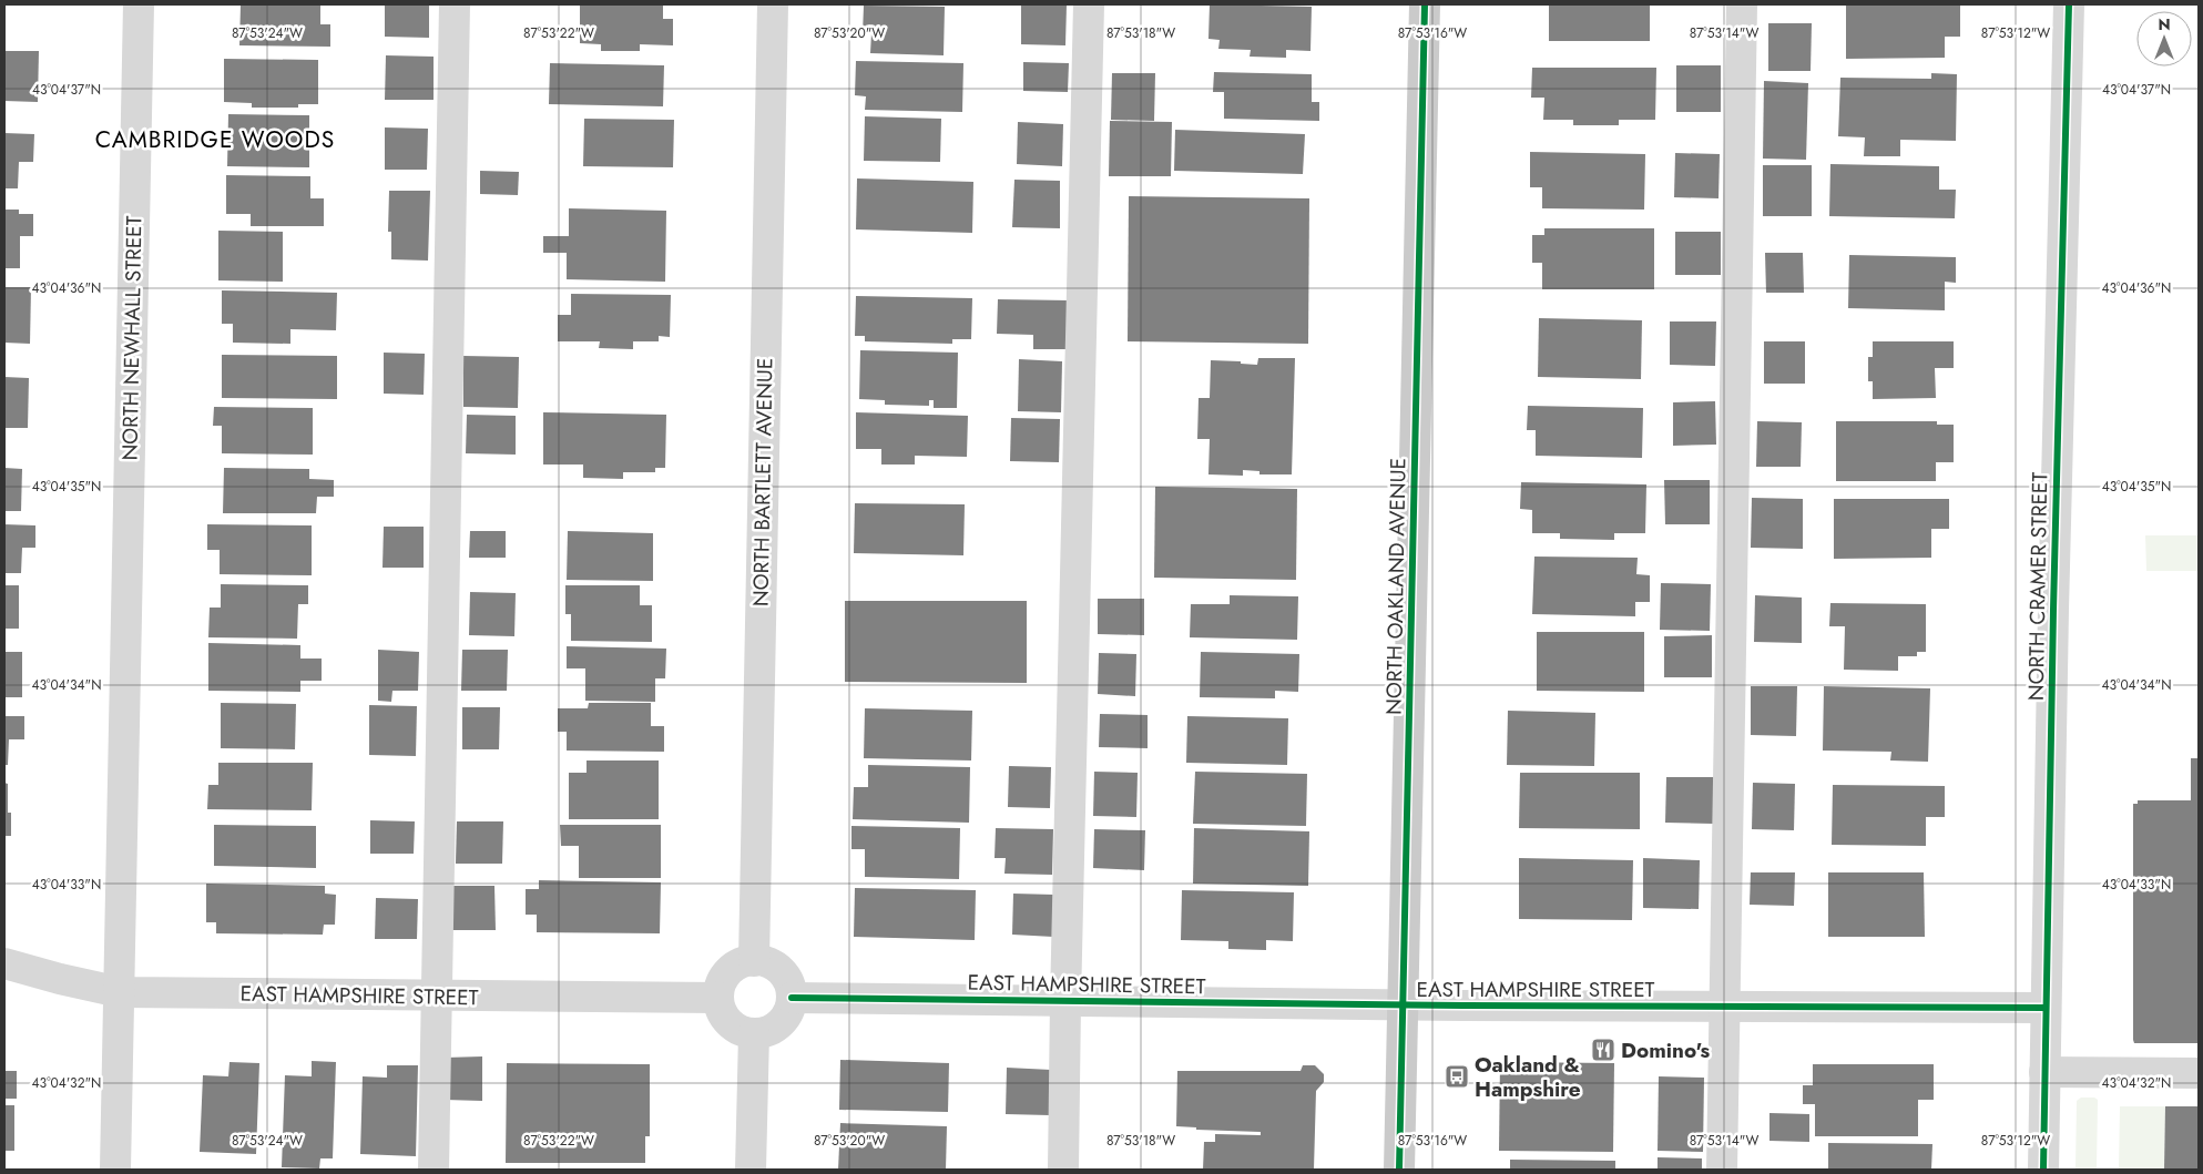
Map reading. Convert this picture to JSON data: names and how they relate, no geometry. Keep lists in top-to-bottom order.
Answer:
{
  "streets": {
    "main road": ["NORTH OAKLAND AVENUE"],
    "street": [
      "NORTH NEWHALL STREET",
      "NORTH BARTLETT AVENUE",
      "NORTH CRAMER STREET",
      "EAST HAMPSHIRE STREET"
    ]
  },
  "crossings": [
    ["NORTH NEWHALL STREET", "EAST HAMPSHIRE STREET"],
    ["NORTH BARTLETT AVENUE", "EAST HAMPSHIRE STREET"],
    ["NORTH OAKLAND AVENUE", "EAST HAMPSHIRE STREET"],
    ["NORTH CRAMER STREET", "EAST HAMPSHIRE STREET"]
  ],
  "districts": ["CAMBRIDGE WOODS"],
  "places": {
    "restaurant": ["Domino's"],
    "bus stop": ["Oakland & Hampshire"]
  },
  "north": "top",
  "coordinates": [
    "87°53'24\"W",
    "87°53'22\"W",
    "87°53'20\"W",
    "87°53'18\"W",
    "87°53'16\"W",
    "87°53'14\"W",
    "87°53'12\"W",
    "43°04'37\"N",
    "43°04'36\"N",
    "43°04'35\"N",
    "43°04'34\"N",
    "43°04'33\"N",
    "43°04'32\"N"
  ]
}
